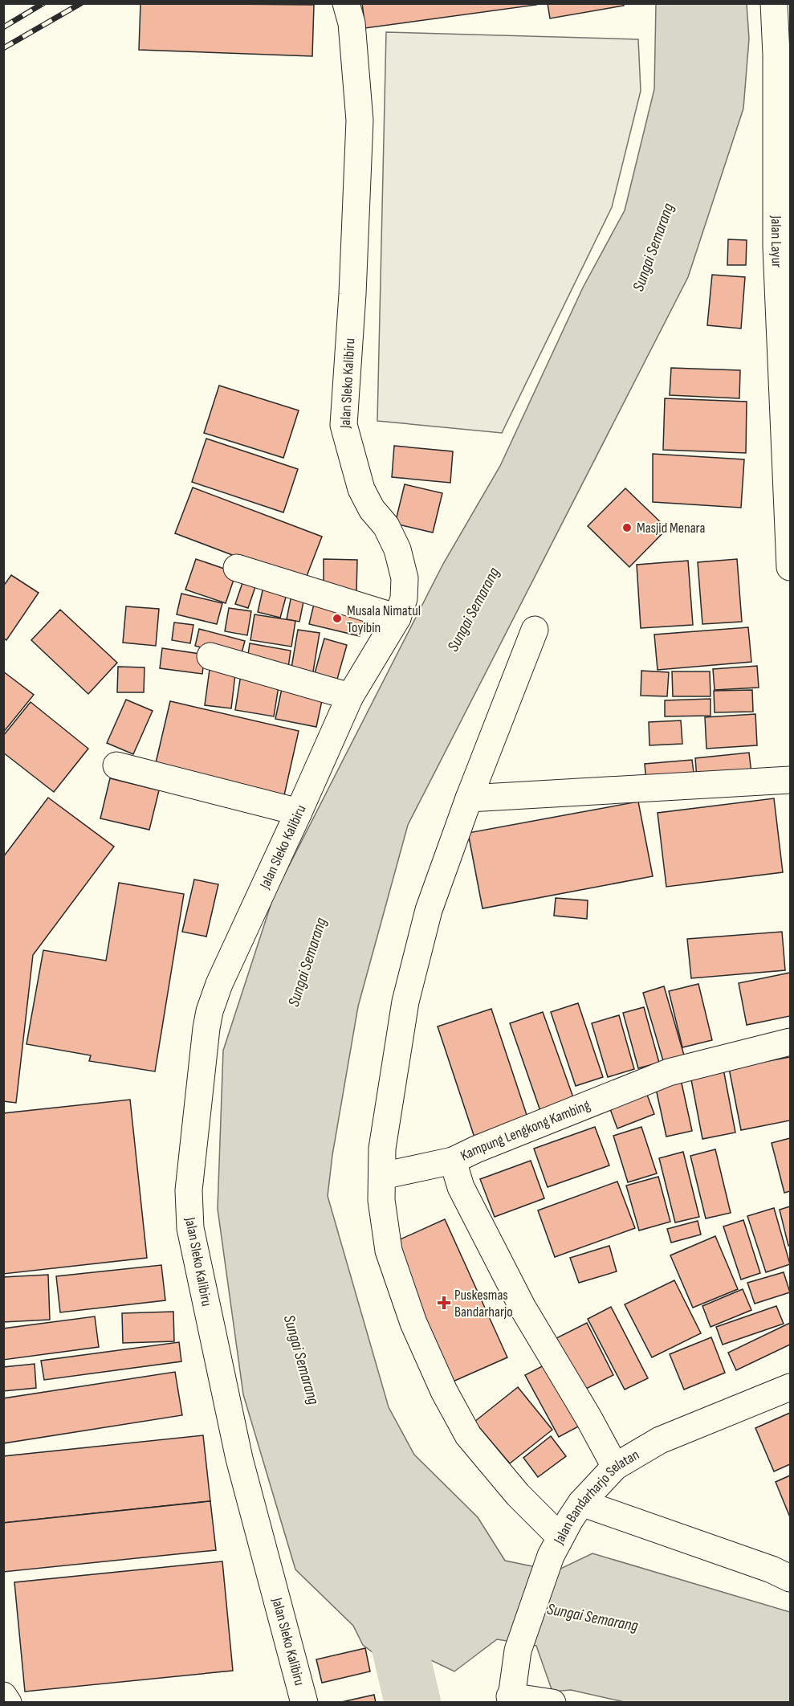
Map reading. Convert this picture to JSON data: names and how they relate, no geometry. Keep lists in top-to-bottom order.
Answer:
{
  "streets": {
    "street": [
      "Jalan Layur",
      "Jalan Sleko Kalibiru",
      "Kampung Lengkong Kambing",
      "Jalan Bandarharjo Selatan"
    ]
  },
  "crossings": [
    ["Kampung Lengkong Kambing", "Jalan Bandarharjo Selatan"]
  ],
  "water": ["Sungai Semarang"],
  "places": {
    "other": ["Masjid Menara", "Musala Nimatul Toyibin"],
    "health": ["Puskesmas Bandarharjo"]
  }
}
